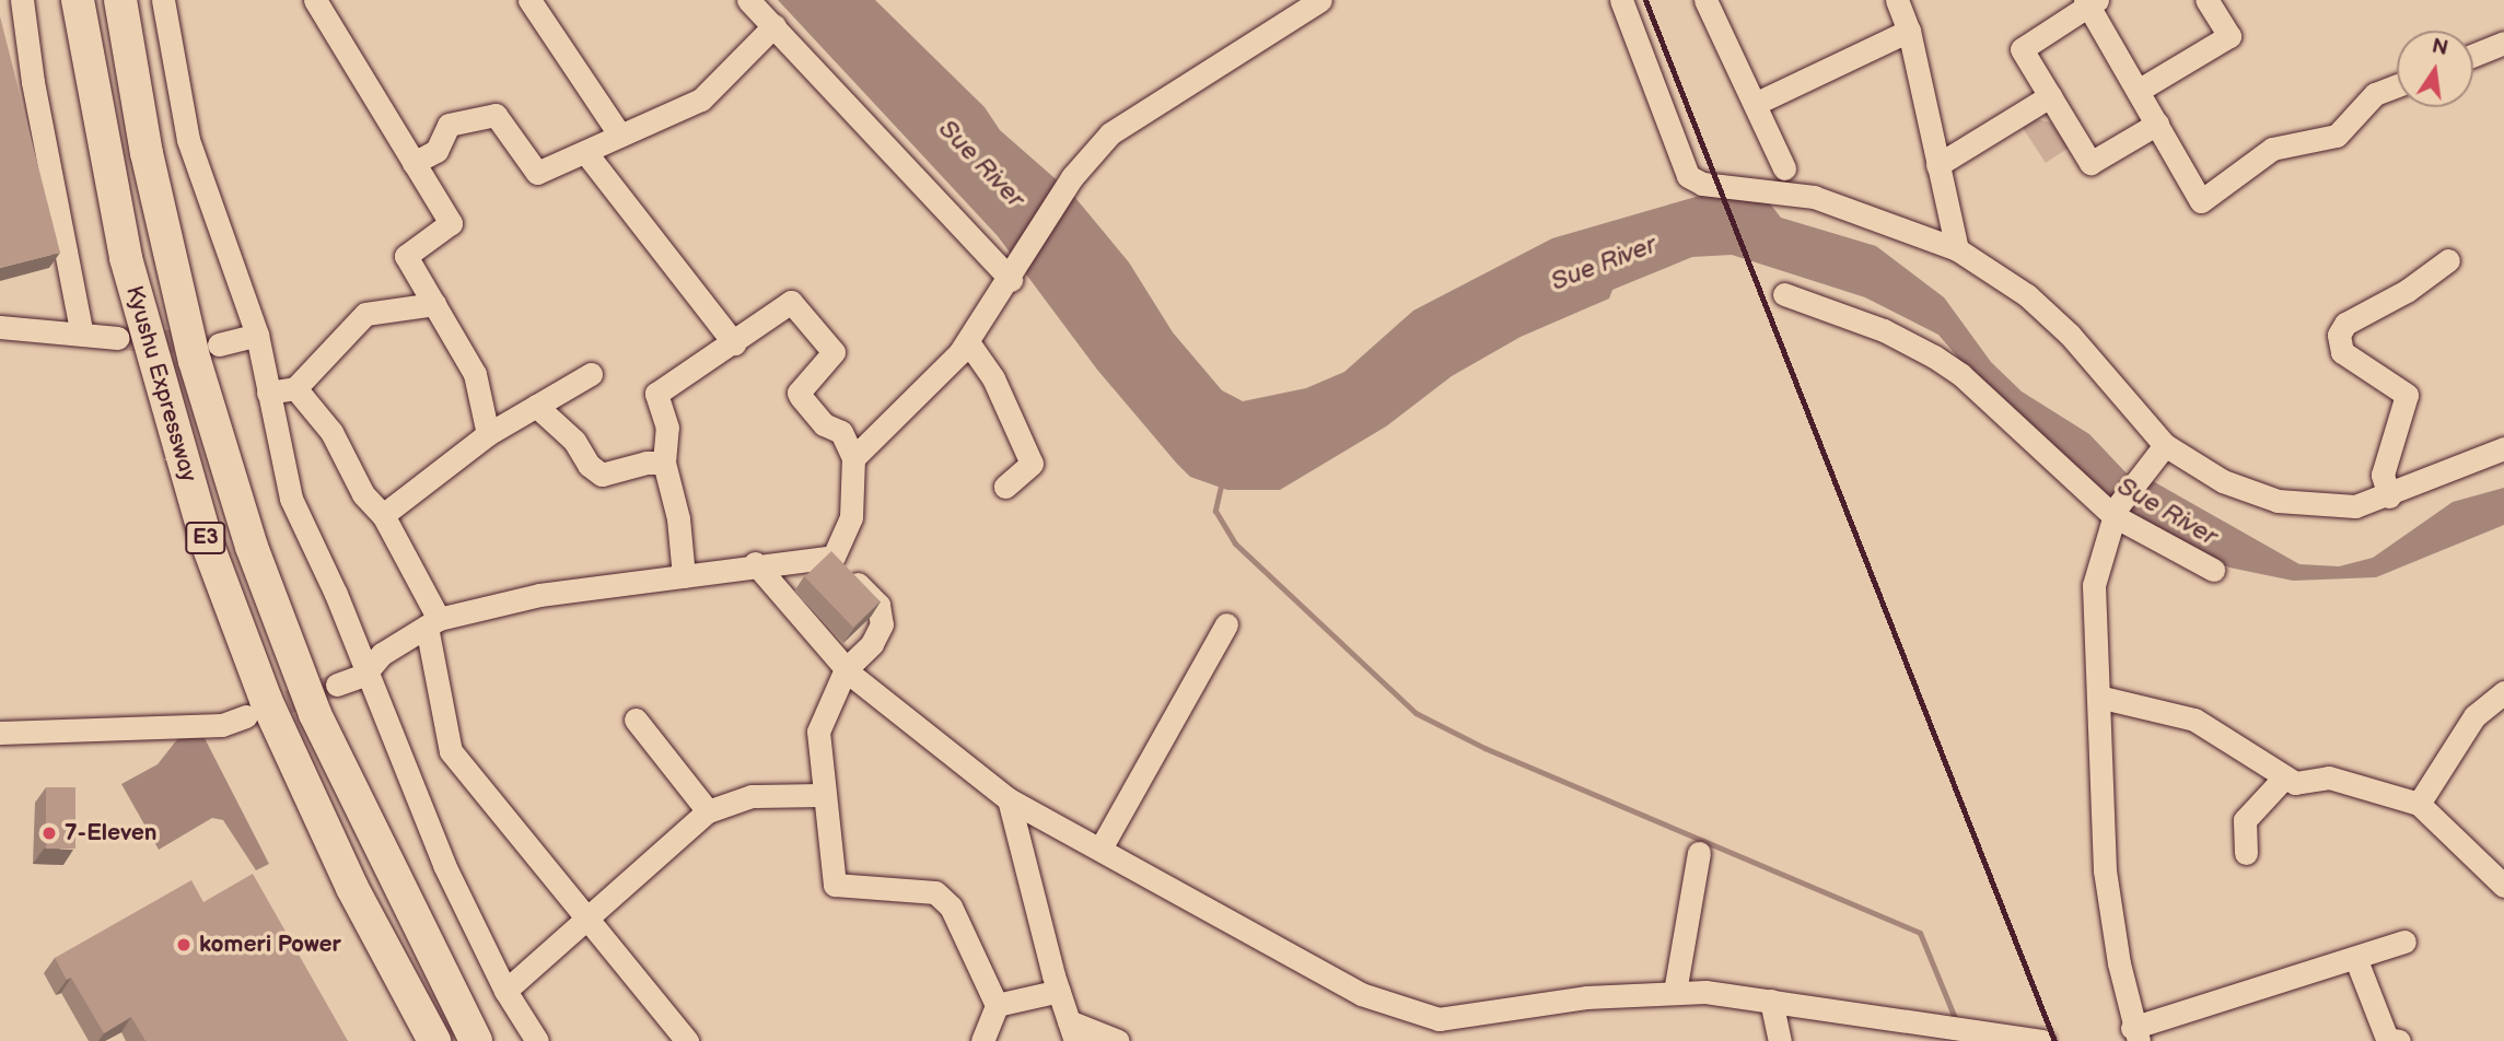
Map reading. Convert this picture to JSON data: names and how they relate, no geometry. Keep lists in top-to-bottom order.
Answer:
{
  "streets": {
    "highway": ["Kyushu Expressway", "E3"]
  },
  "water": ["Sue River"],
  "places": ["7-Eleven", "komeri Power"],
  "north": "top"
}
